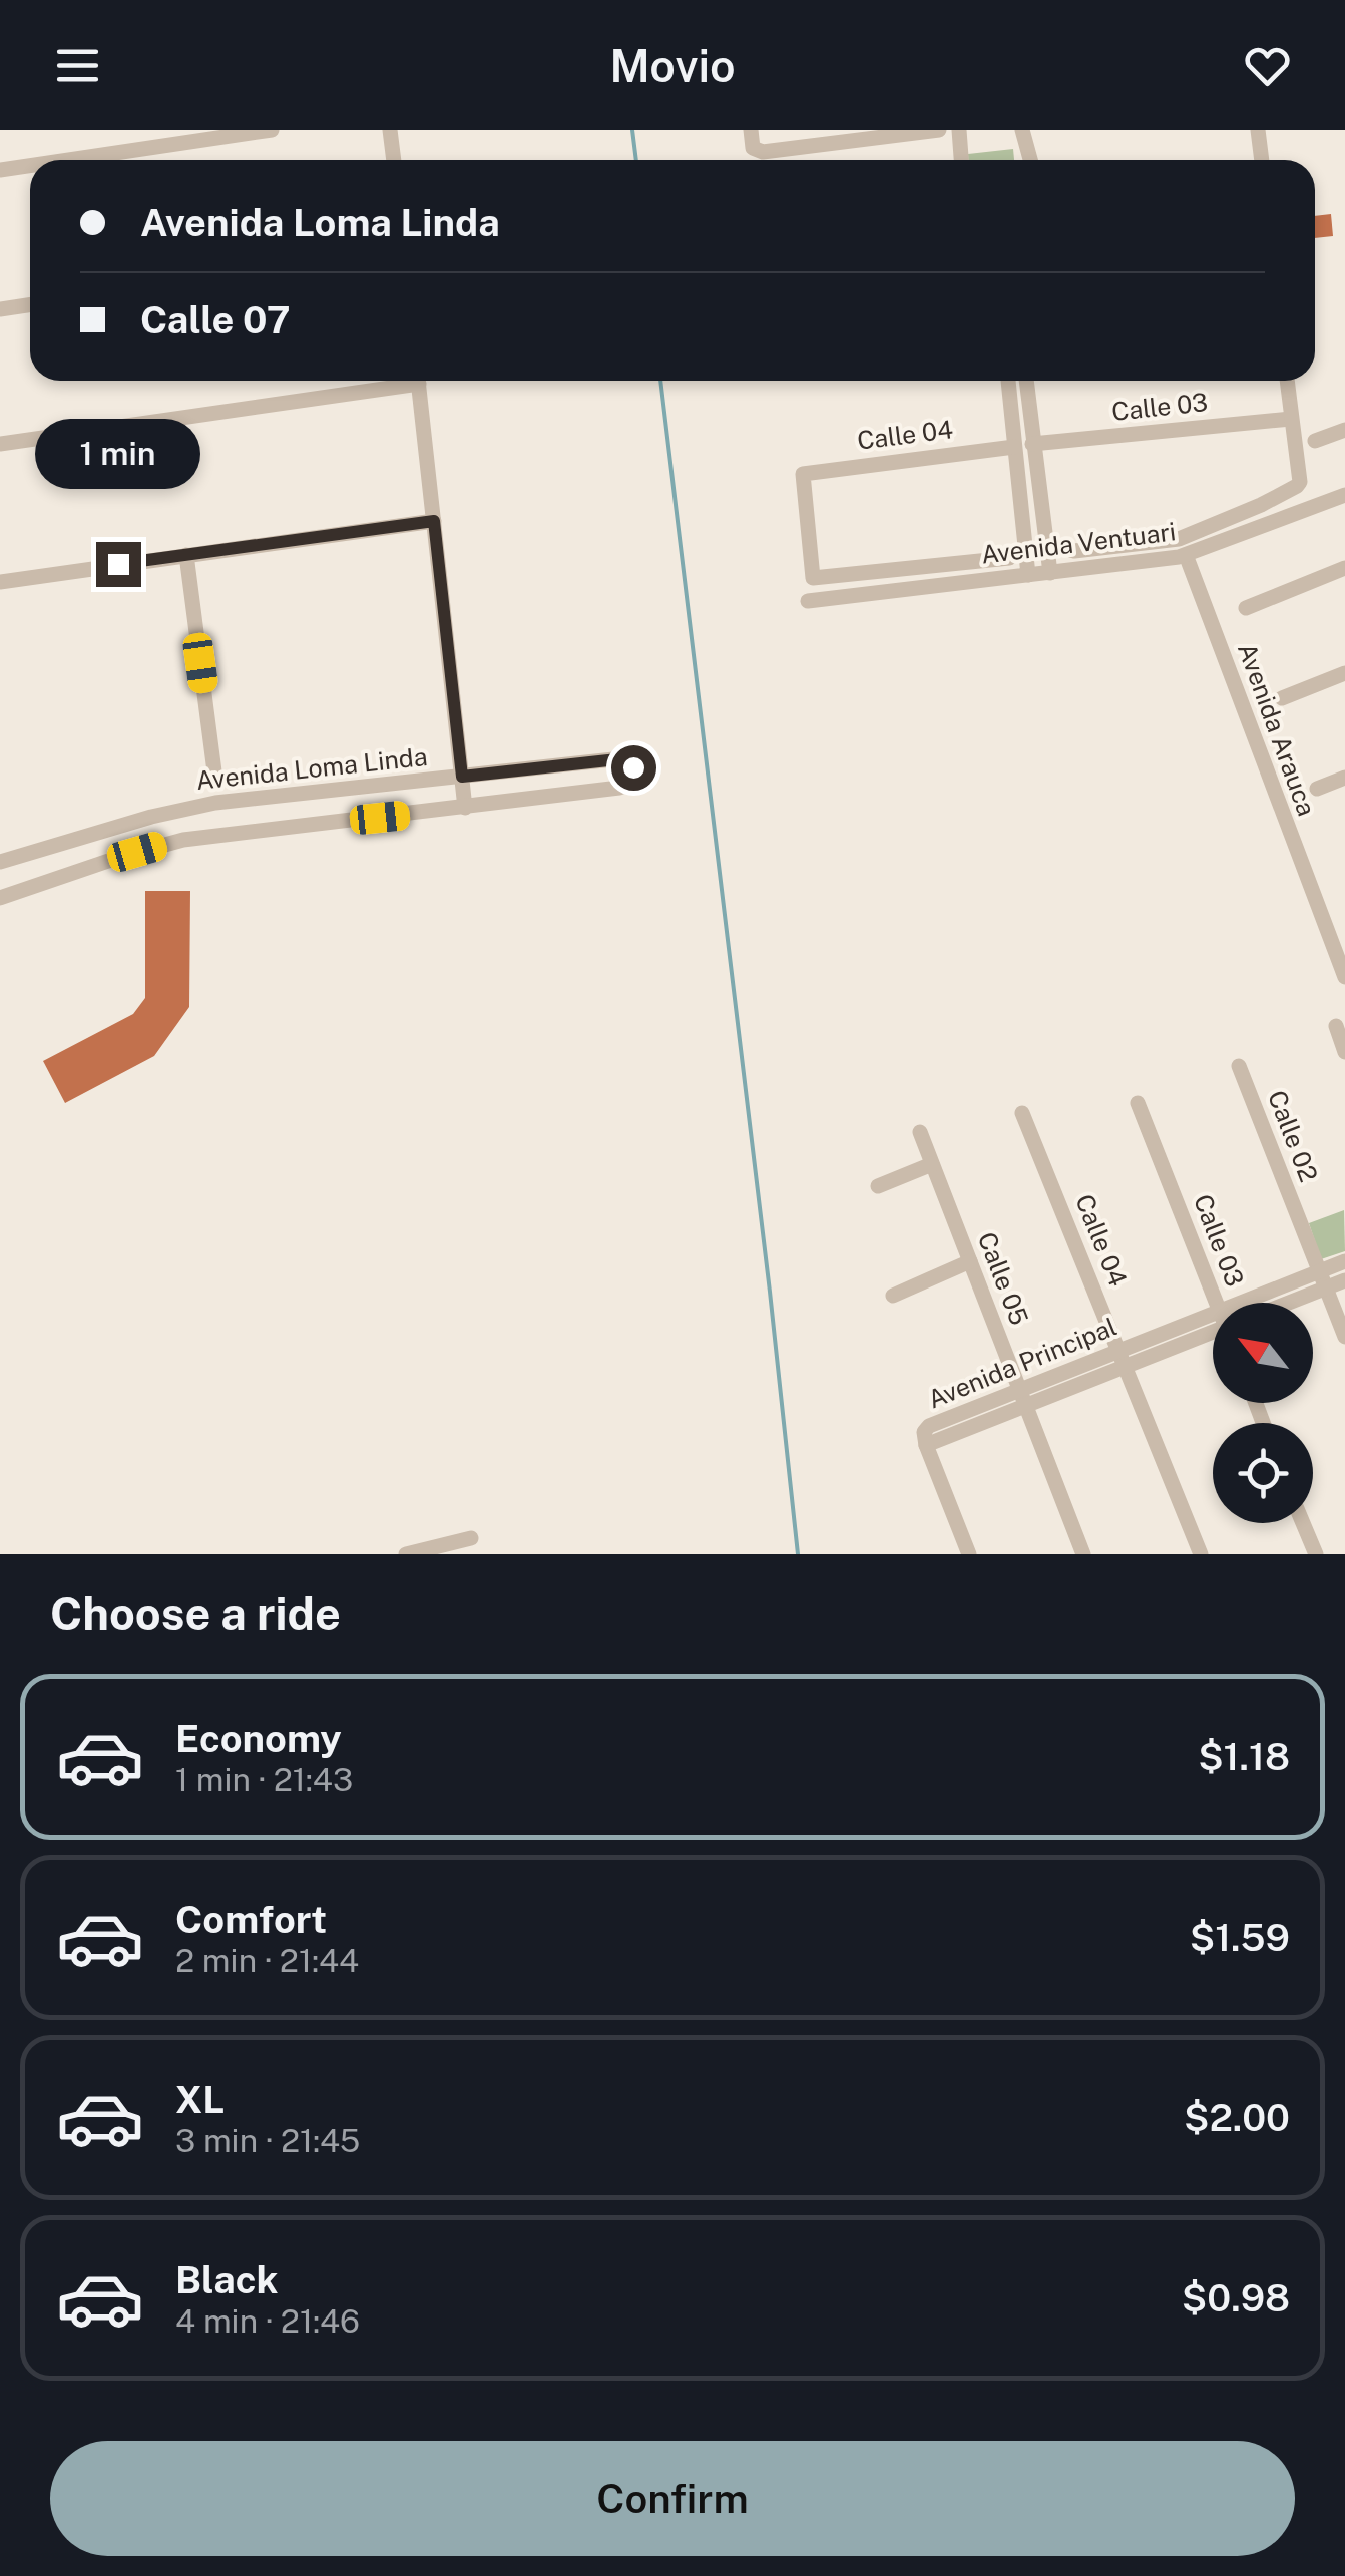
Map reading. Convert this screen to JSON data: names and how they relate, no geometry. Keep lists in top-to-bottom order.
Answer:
{
  "streets": {
    "street": [
      "Calle 03",
      "Calle 04",
      "Avenida Ventuari",
      "Avenida Arauca",
      "Avenida Loma Linda",
      "Calle 02",
      "Calle 05",
      "Avenida Principal"
    ]
  },
  "crossings": [
    ["Calle 04", "Avenida Principal"],
    ["Avenida Ventuari", "Avenida Arauca"],
    ["Calle 02", "Avenida Principal"],
    ["Calle 05", "Avenida Principal"]
  ],
  "north": "top left",
  "page": {
    "header": "Movio",
    "banner": ["Avenida Loma Linda", "Calle 07"],
    "bubble": "1 min",
    "heading": "Choose a ride",
    "list": [
      {
        "name": "Economy",
        "note": "1 min · 21:43",
        "value": "$1.18"
      },
      {
        "name": "Comfort",
        "note": "2 min · 21:44",
        "value": "$1.59"
      },
      {
        "name": "XL",
        "note": "3 min · 21:45",
        "value": "$2.00"
      },
      {
        "name": "Black",
        "note": "4 min · 21:46",
        "value": "$0.98"
      }
    ],
    "buttons": "Confirm"
  }
}
